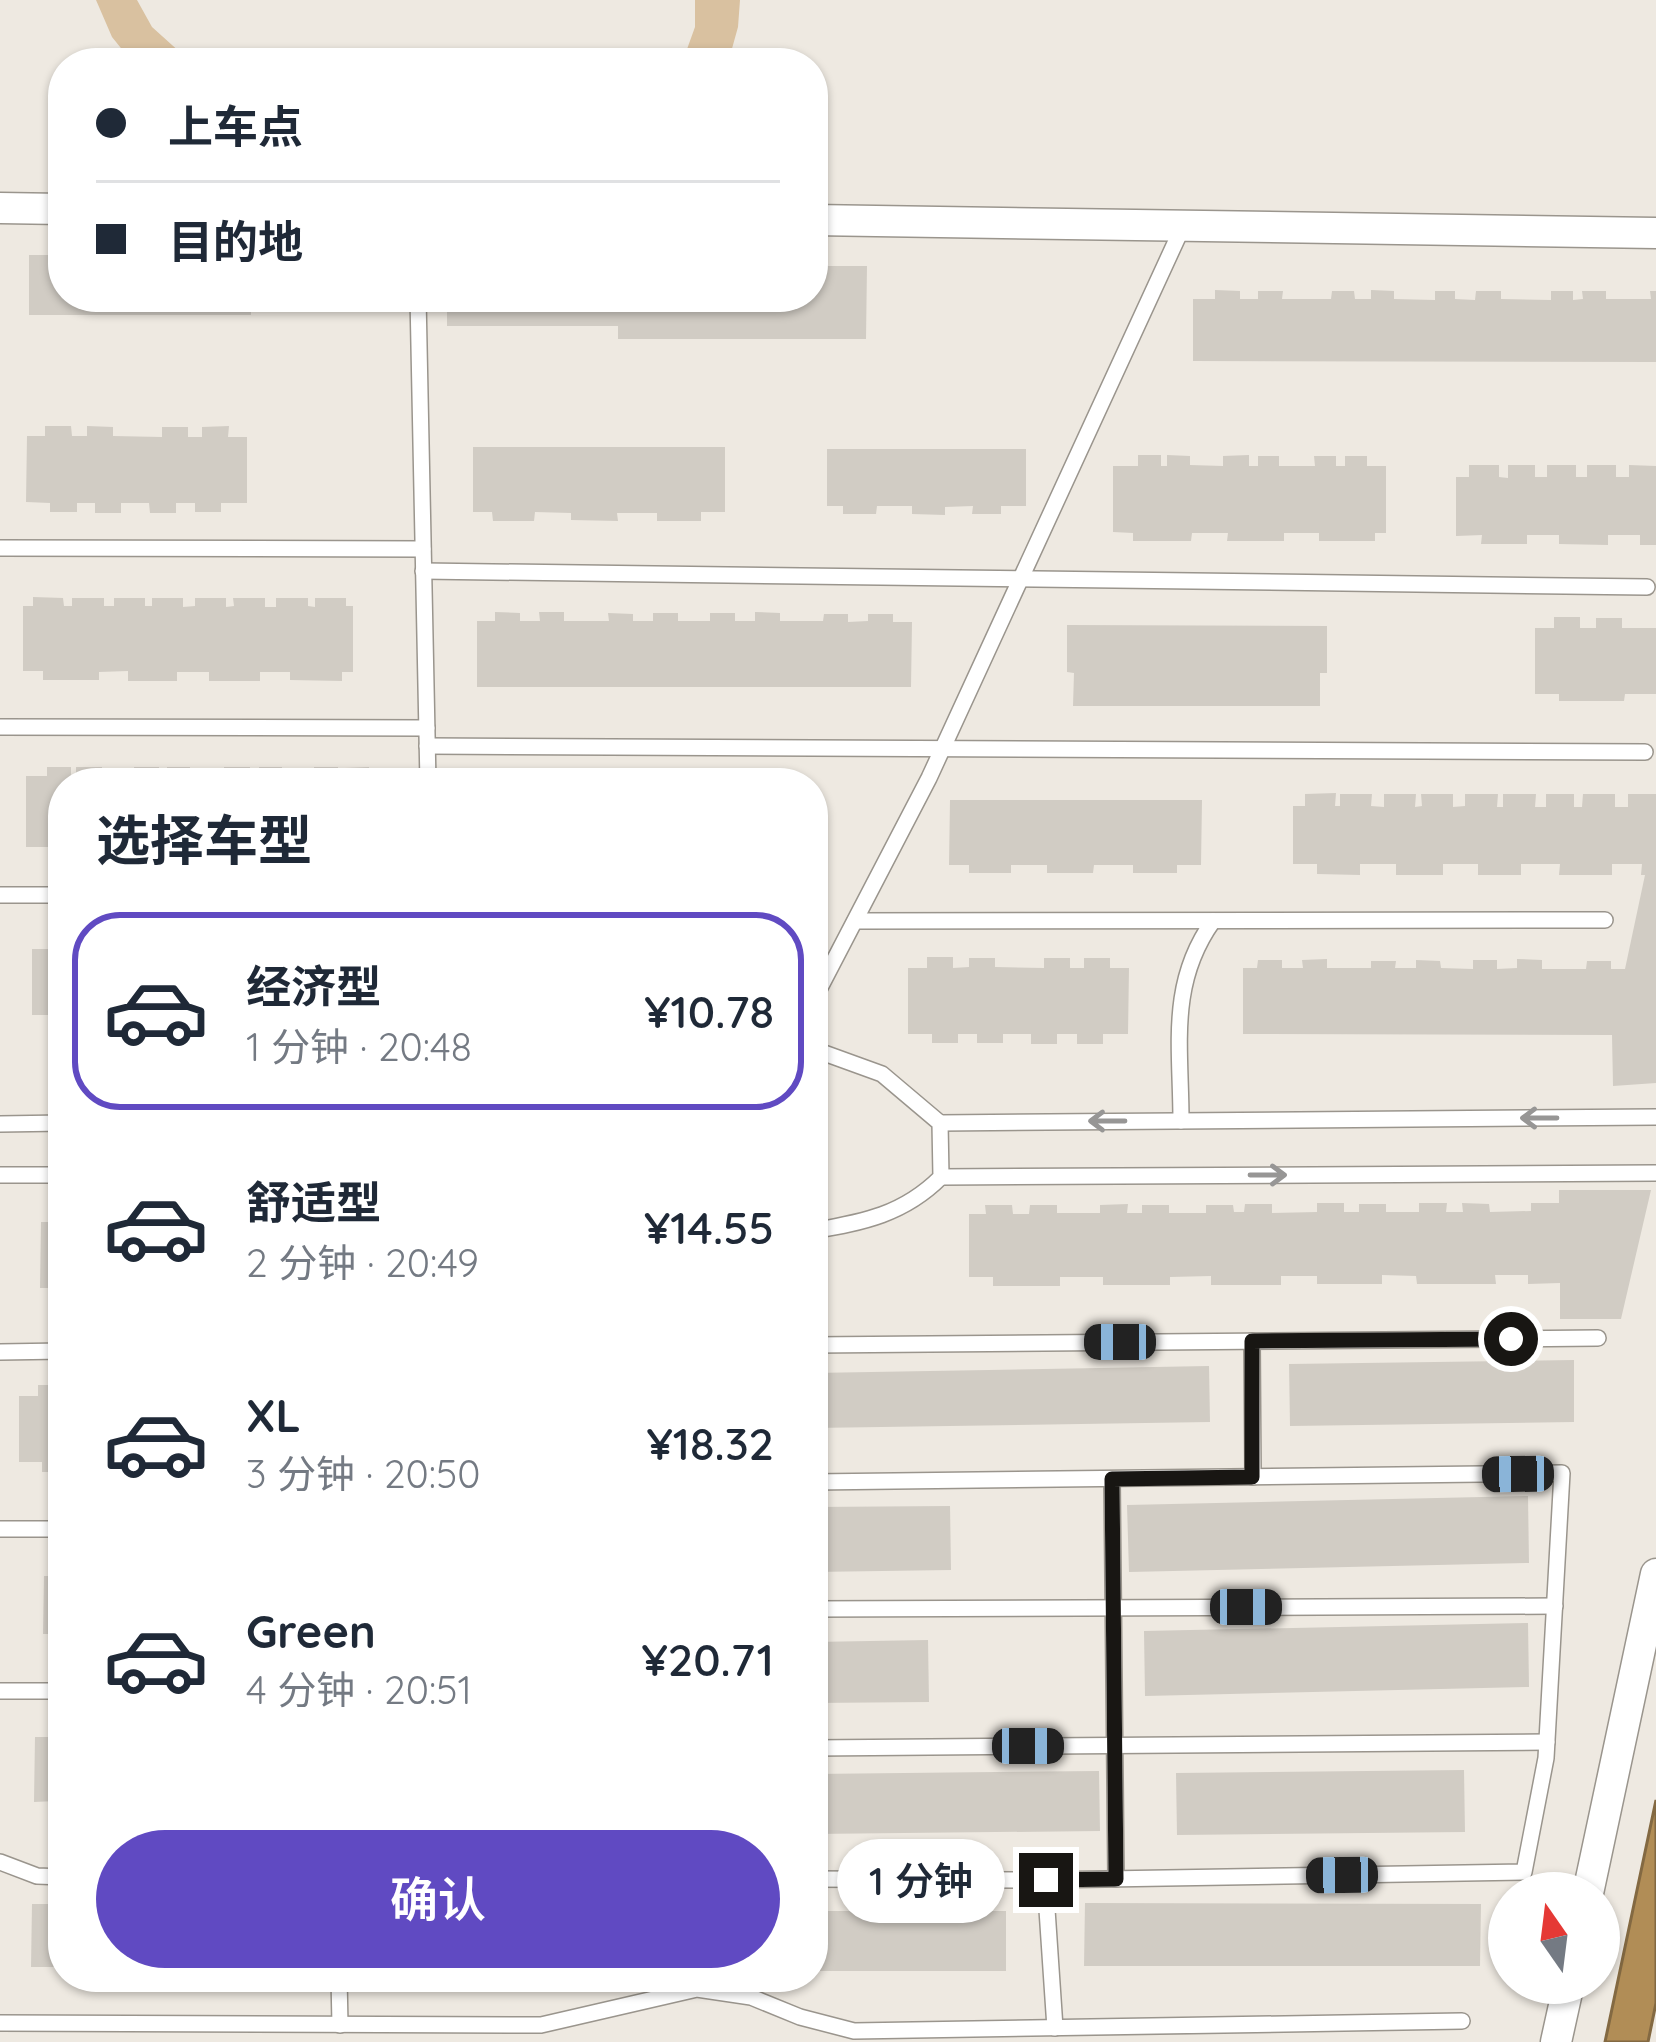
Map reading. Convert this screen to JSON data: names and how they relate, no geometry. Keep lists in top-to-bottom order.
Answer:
{
  "north": "top",
  "page": {
    "banner": ["上车点", "目的地"],
    "heading": "选择车型",
    "list": [
      {
        "name": "经济型",
        "note": "1 分钟 · 20:48",
        "value": "¥10.78"
      },
      {
        "name": "舒适型",
        "note": "2 分钟 · 20:49",
        "value": "¥14.55"
      },
      {
        "name": "XL",
        "note": "3 分钟 · 20:50",
        "value": "¥18.32"
      },
      {
        "name": "Green",
        "note": "4 分钟 · 20:51",
        "value": "¥20.71"
      }
    ],
    "buttons": "确认",
    "bubble": "1 分钟"
  }
}
